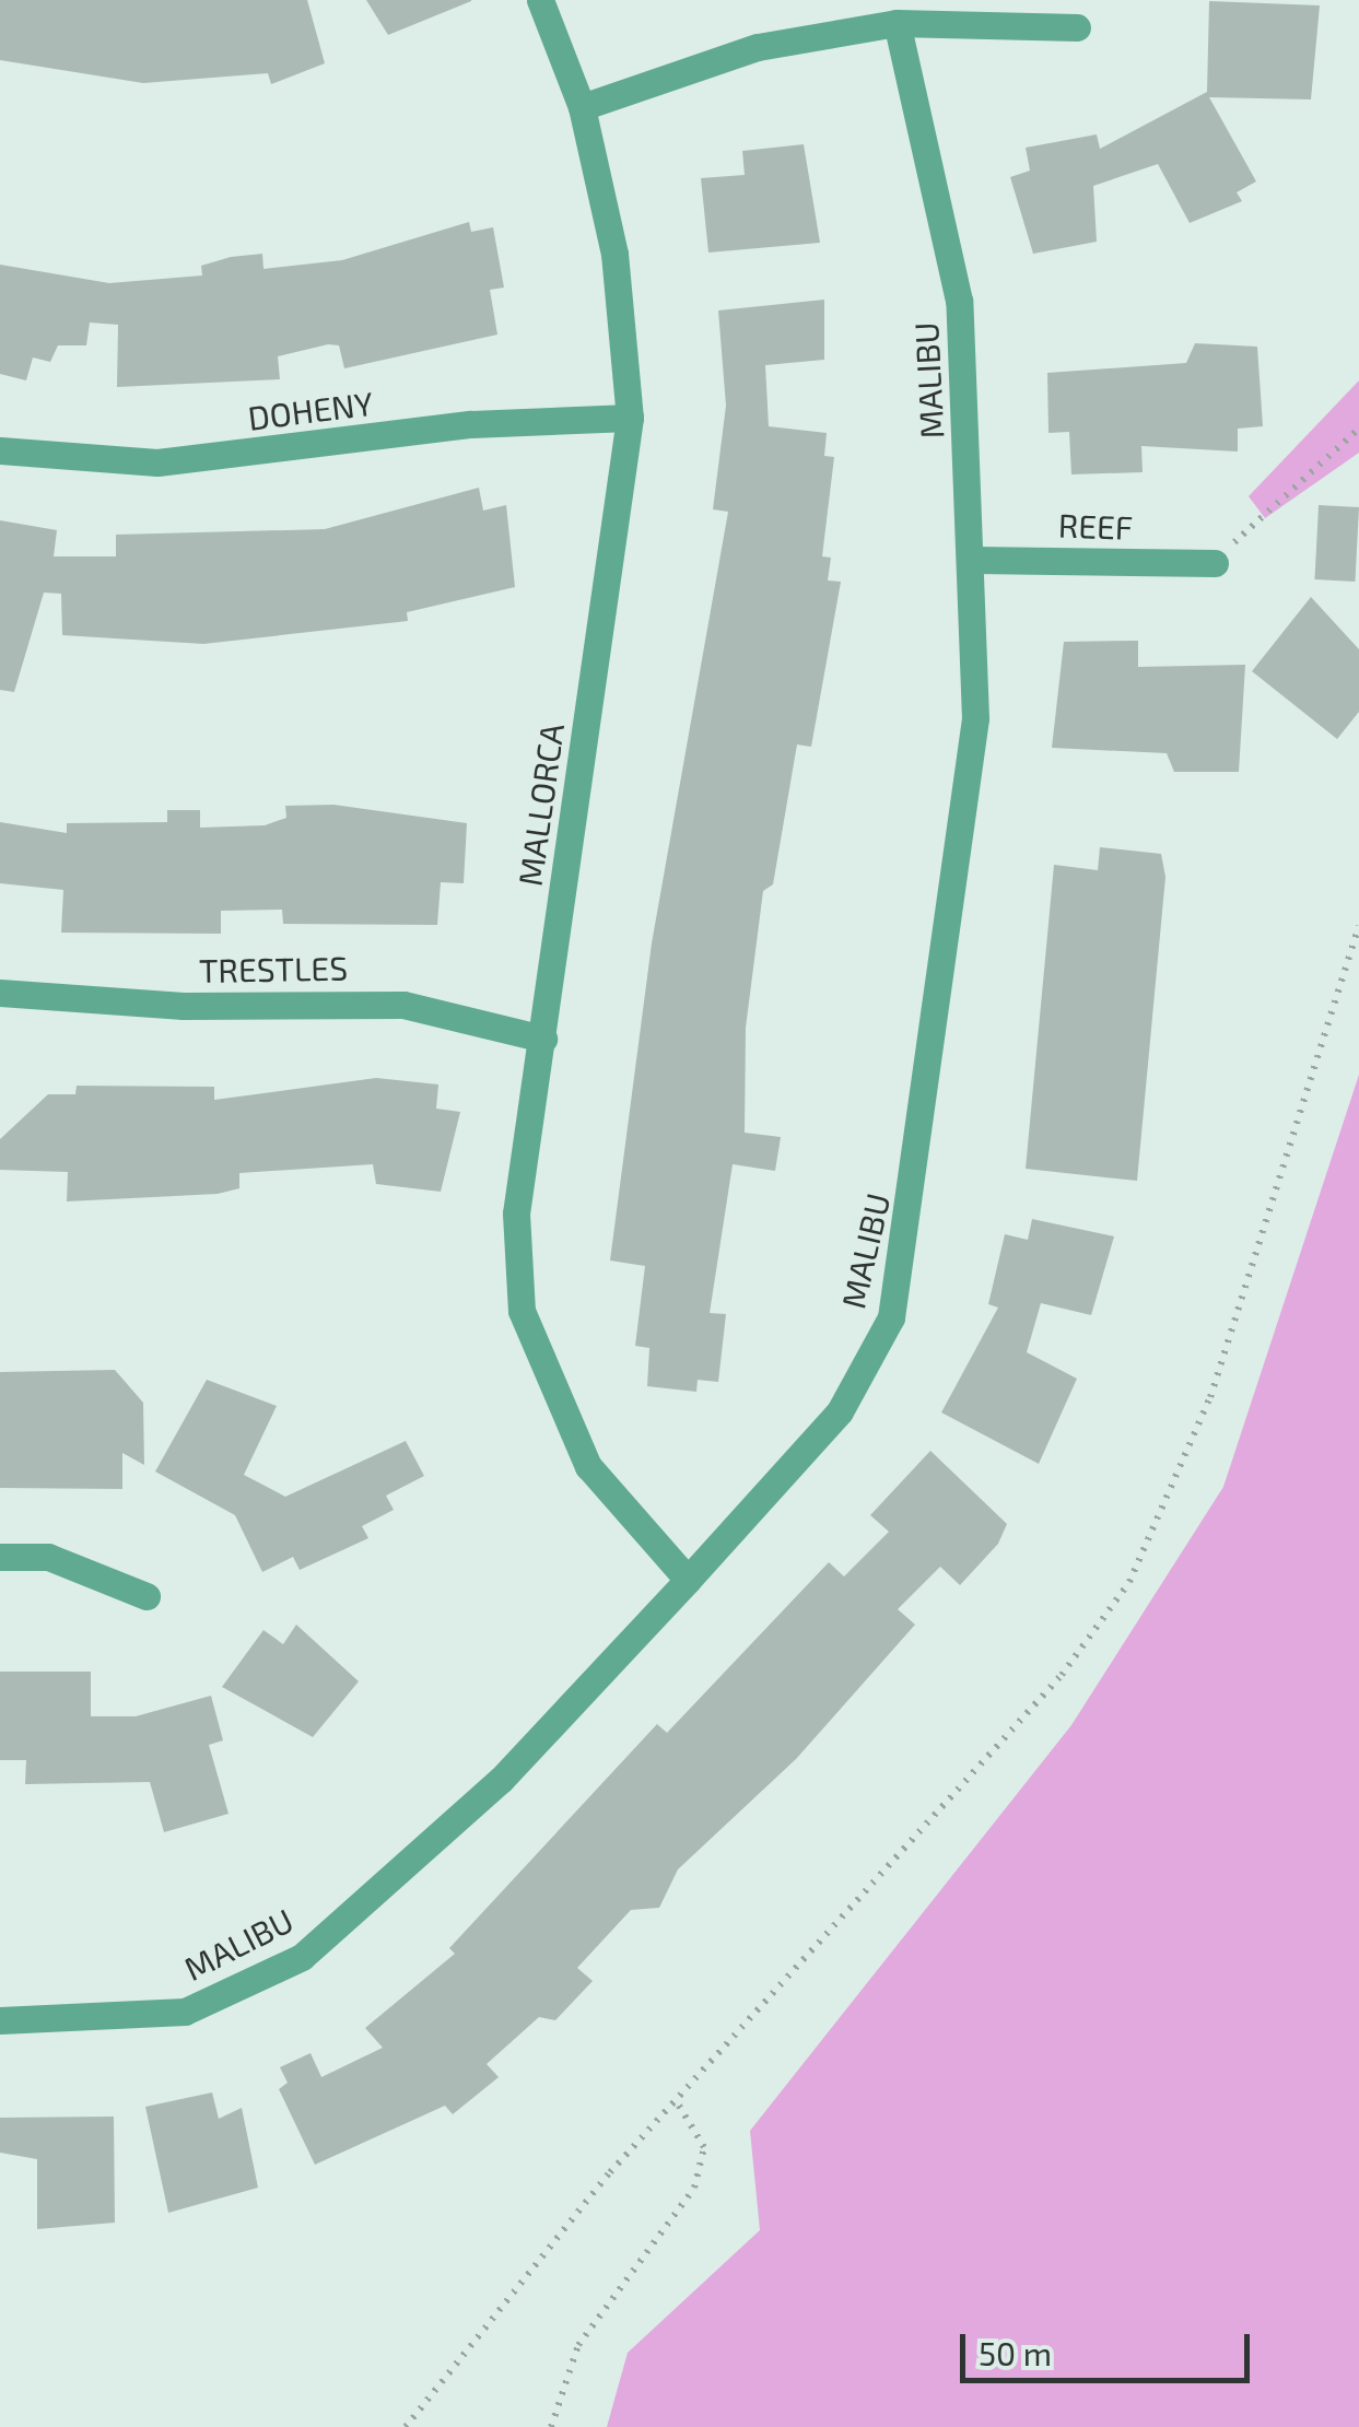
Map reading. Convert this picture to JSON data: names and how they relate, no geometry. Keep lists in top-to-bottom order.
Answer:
{
  "streets": {
    "street": [
      "MALIBU",
      "DOHENY",
      "REEF",
      "MALLORCA",
      "TRESTLES"
    ]
  },
  "crossings": [
    ["MALIBU", "REEF"],
    ["MALIBU", "MALLORCA"],
    ["DOHENY", "MALLORCA"],
    ["MALLORCA", "TRESTLES"]
  ],
  "scale_bar": "50 m"
}
